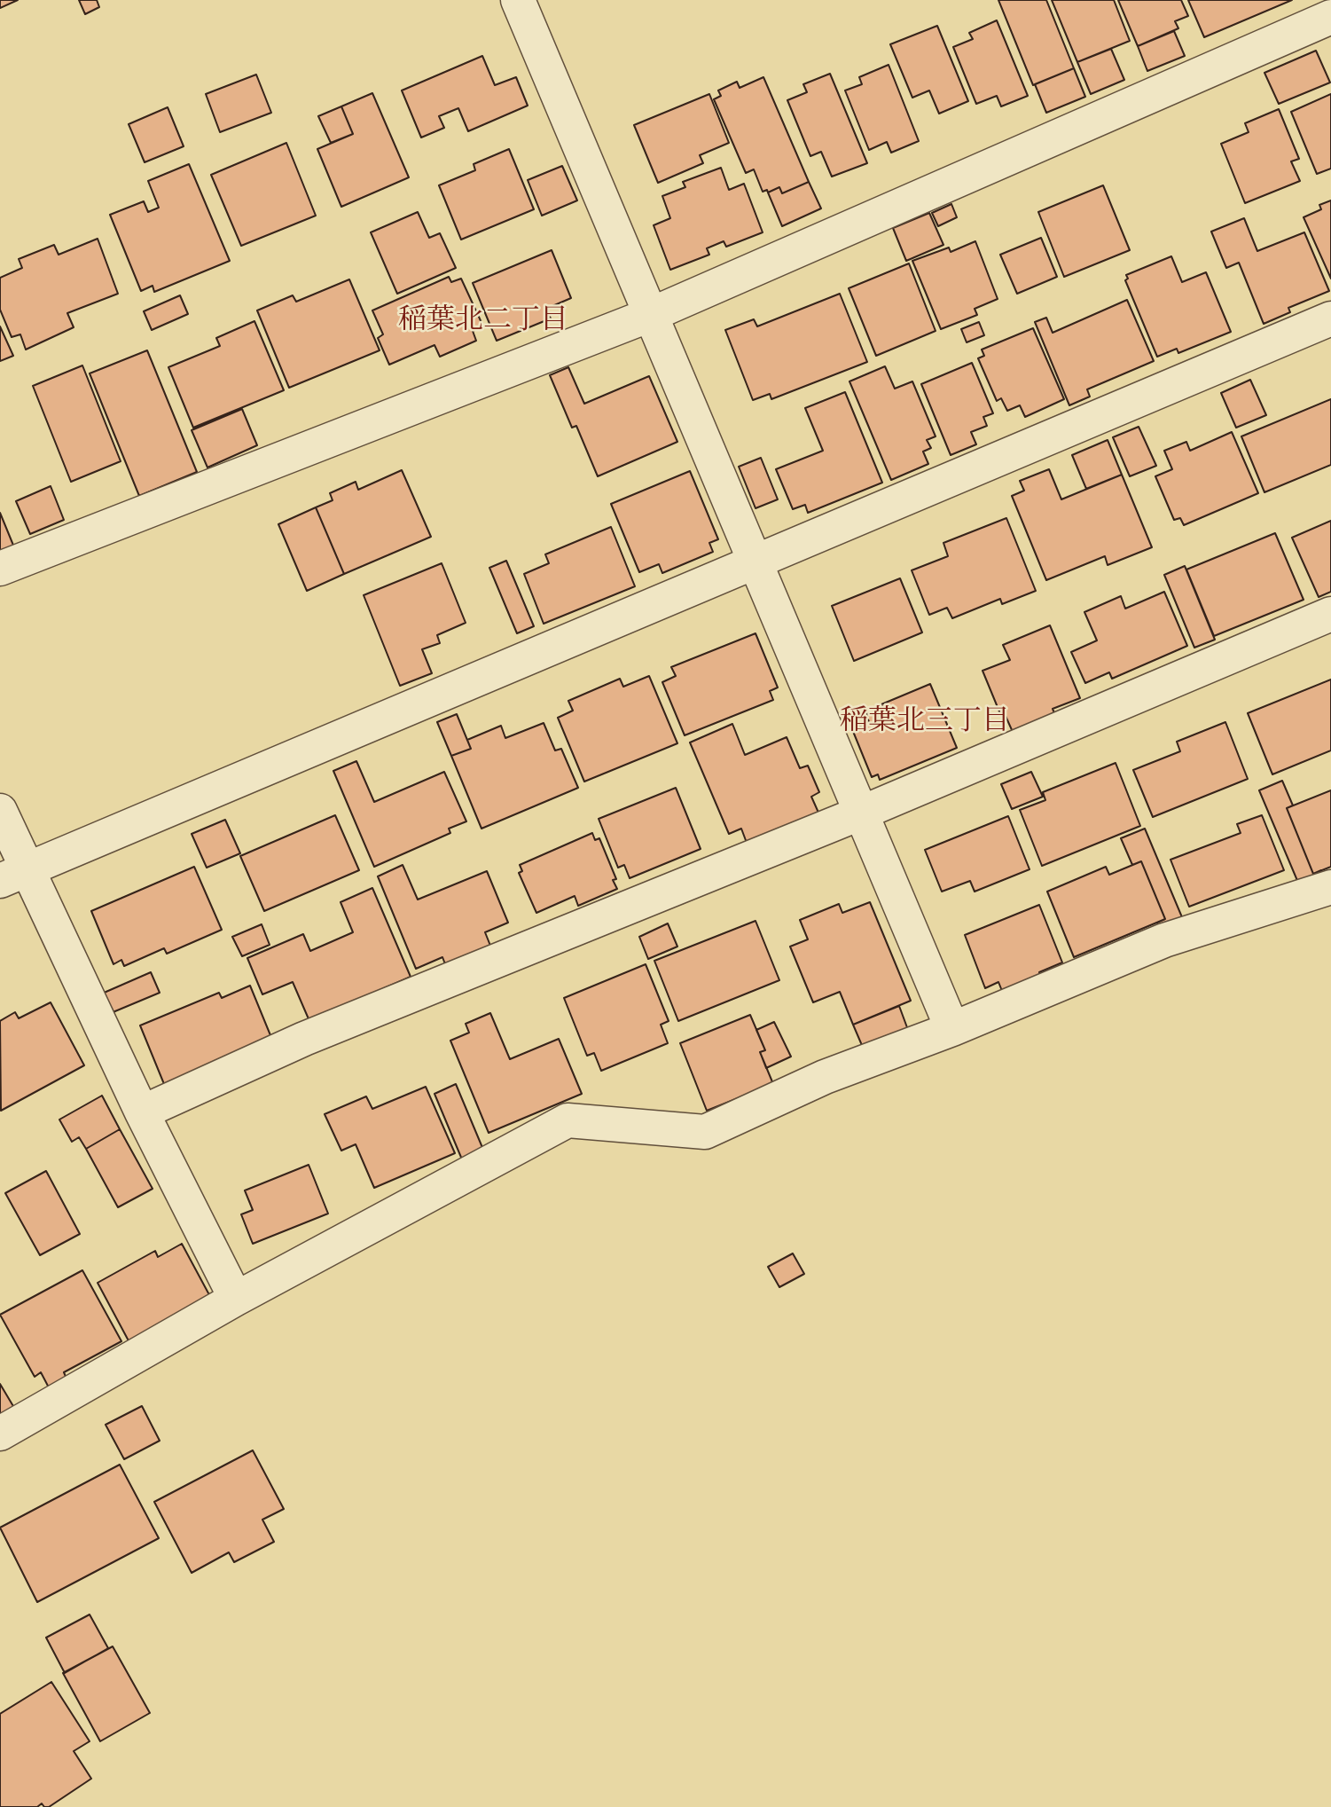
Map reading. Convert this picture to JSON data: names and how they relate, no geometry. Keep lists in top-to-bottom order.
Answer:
{
  "districts": ["稲葉北二丁目", "稲葉北三丁目"]
}
